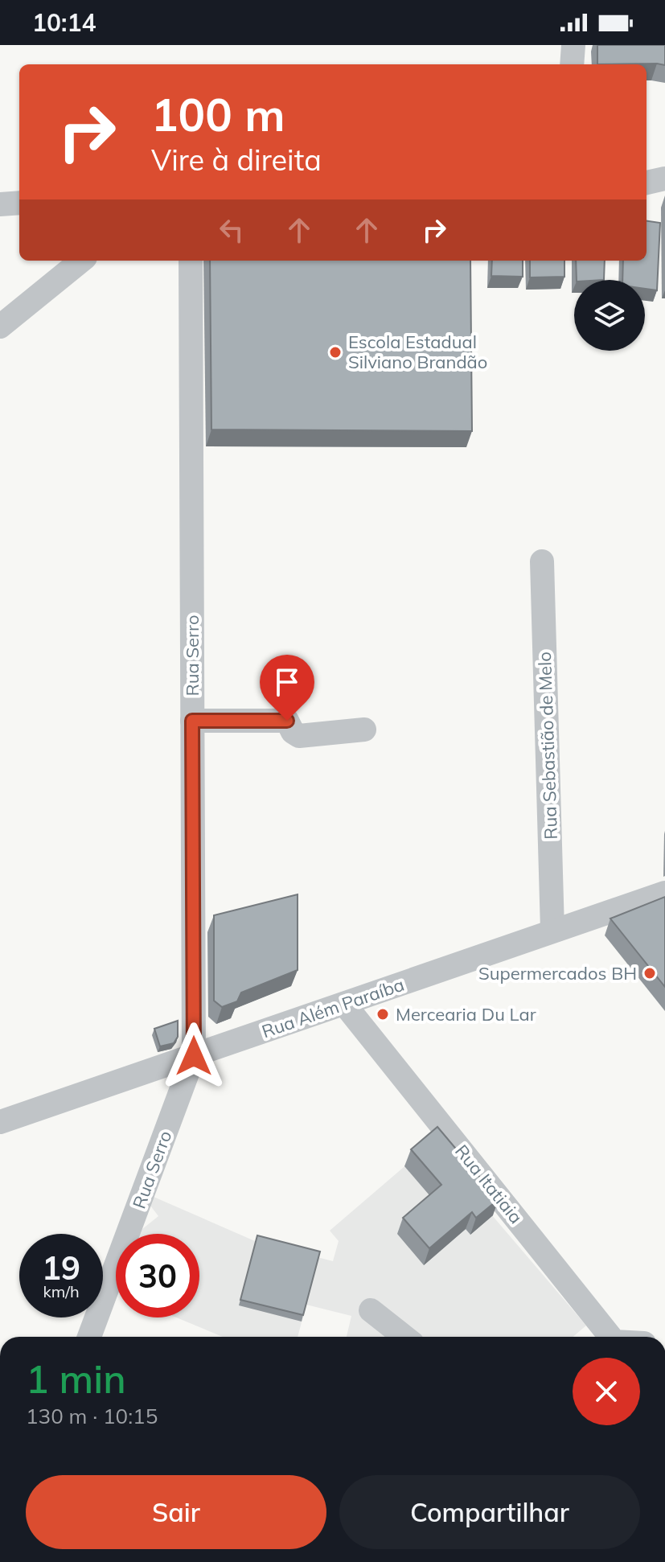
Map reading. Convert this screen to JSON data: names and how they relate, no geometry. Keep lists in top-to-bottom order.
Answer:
{
  "streets": {
    "street": [
      "Rua Serro",
      "Rua Sebastião de Melo",
      "Rua Além Paraíba",
      "Rua Itatiaia"
    ]
  },
  "crossings": [
    ["Rua Serro", "Rua Além Paraíba"],
    ["Rua Sebastião de Melo", "Rua Além Paraíba"],
    ["Rua Além Paraíba", "Rua Itatiaia"]
  ],
  "places": ["Escola Estadual Silviano Brandão", "Supermercados BH", "Mercearia Du Lar"],
  "page": {
    "status": "10:14",
    "turn": ["100 m", "Vire à direita"],
    "speed": "19 km/h",
    "limit": "30",
    "heading": ["1 min", "130 m · 10:15"],
    "buttons": ["Sair", "Compartilhar"]
  }
}
